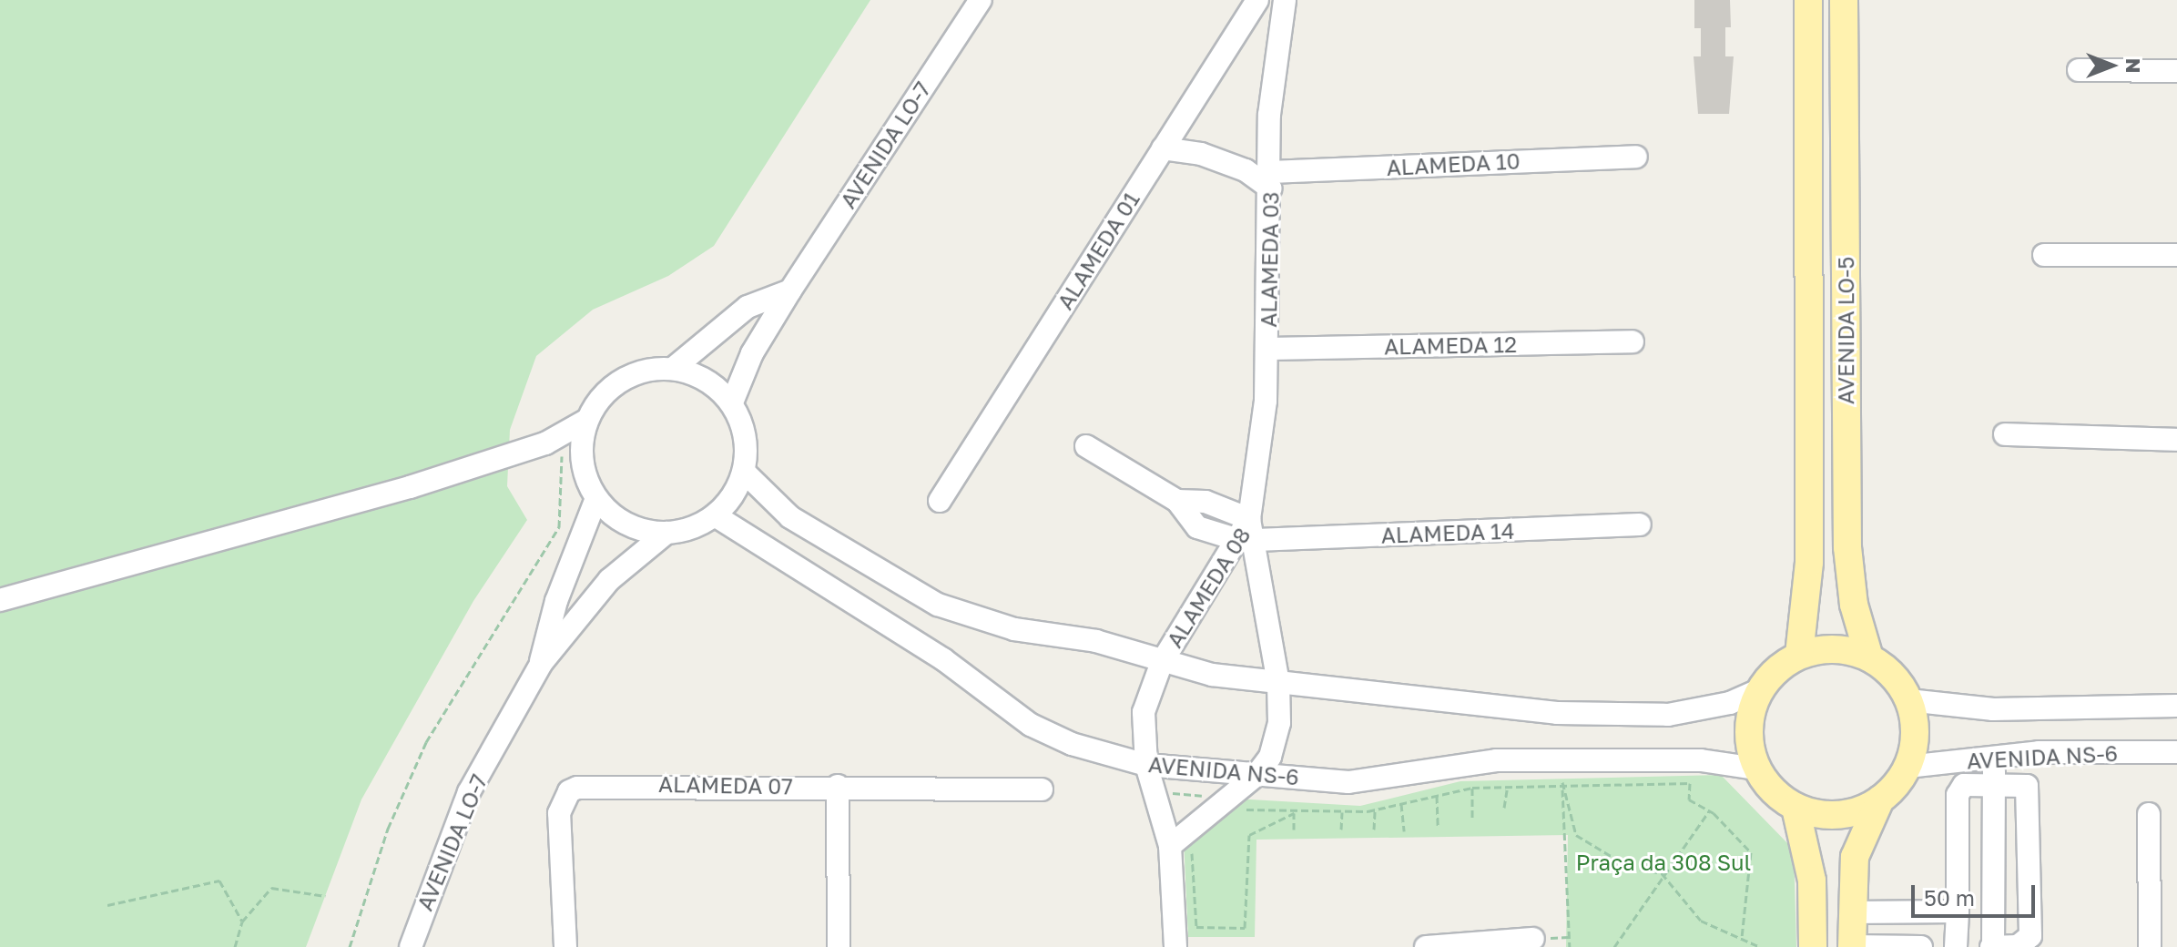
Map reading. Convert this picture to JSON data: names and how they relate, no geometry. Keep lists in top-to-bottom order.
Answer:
{
  "streets": {
    "main road": ["AVENIDA LO-5"],
    "street": [
      "AVENIDA LO-7",
      "ALAMEDA 10",
      "ALAMEDA 01",
      "ALAMEDA 03",
      "ALAMEDA 12",
      "ALAMEDA 14",
      "ALAMEDA 08",
      "AVENIDA NS-6",
      "ALAMEDA 07"
    ]
  },
  "crossings": [
    ["AVENIDA LO-7", "AVENIDA NS-6"],
    ["ALAMEDA 10", "ALAMEDA 03"],
    ["ALAMEDA 03", "ALAMEDA 12"],
    ["ALAMEDA 03", "ALAMEDA 14"],
    ["ALAMEDA 03", "ALAMEDA 08"],
    ["AVENIDA LO-5", "AVENIDA NS-6"],
    ["ALAMEDA 14", "ALAMEDA 08"],
    ["ALAMEDA 08", "AVENIDA NS-6"]
  ],
  "parks": ["Praça da 308 Sul"],
  "scale_bar": "50 m",
  "north": "right"
}
